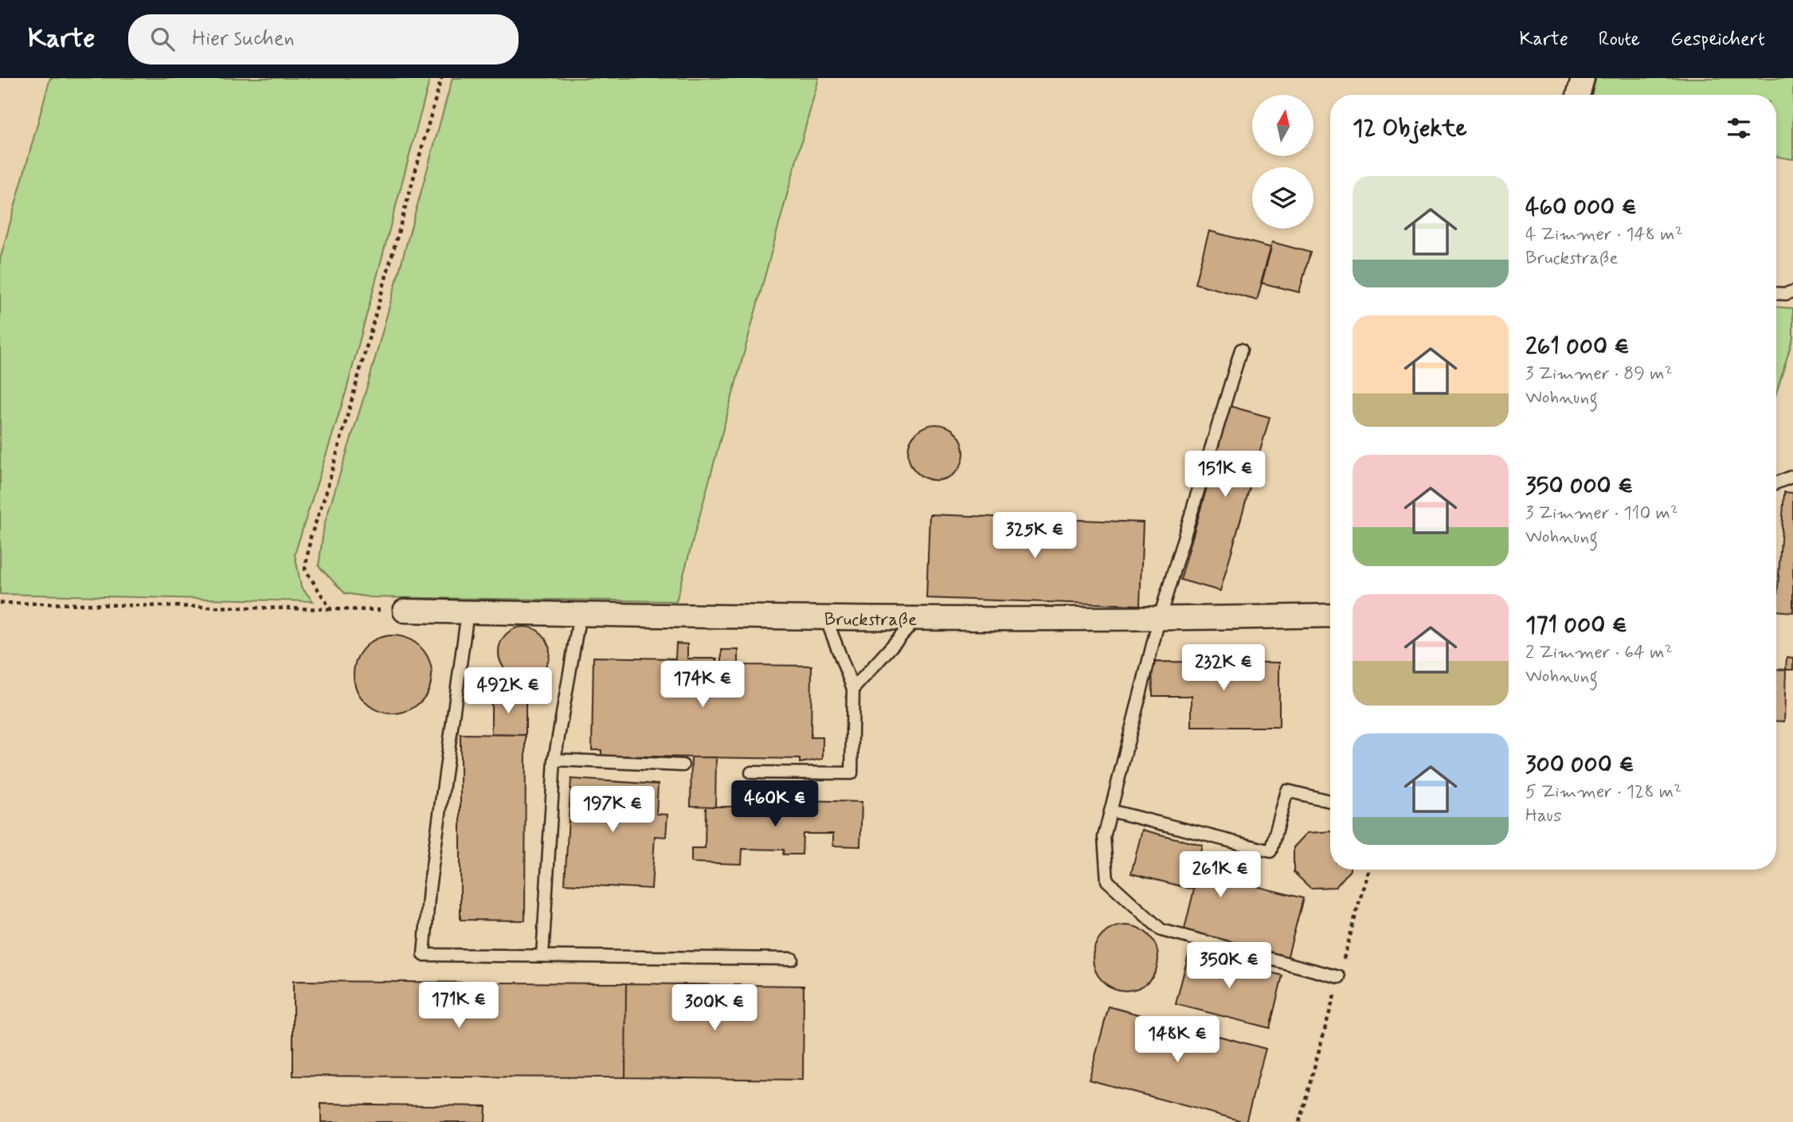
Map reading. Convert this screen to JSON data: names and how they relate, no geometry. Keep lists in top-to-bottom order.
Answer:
{
  "streets": {
    "street": ["Bruckstraße"]
  },
  "north": "top",
  "page": {
    "header": "Karte",
    "search": "Hier suchen",
    "nav": ["Karte", "Route", "Gespeichert"],
    "heading": "12 Objekte",
    "list": [
      {
        "name": "460 000 €",
        "note": "4 Zimmer · 148 m² · Bruckstraße"
      },
      {
        "name": "261 000 €",
        "note": "3 Zimmer · 89 m² · Wohnung"
      },
      {
        "name": "350 000 €",
        "note": "3 Zimmer · 110 m² · Wohnung"
      },
      {
        "name": "171 000 €",
        "note": "2 Zimmer · 64 m² · Wohnung"
      },
      {
        "name": "300 000 €",
        "note": "5 Zimmer · 128 m² · Haus"
      }
    ],
    "price": [
      "151K €",
      "325K €",
      "232K €",
      "174K €",
      "492K €",
      "460K €",
      "197K €",
      "261K €",
      "350K €",
      "171K €",
      "300K €",
      "148K €"
    ]
  }
}
